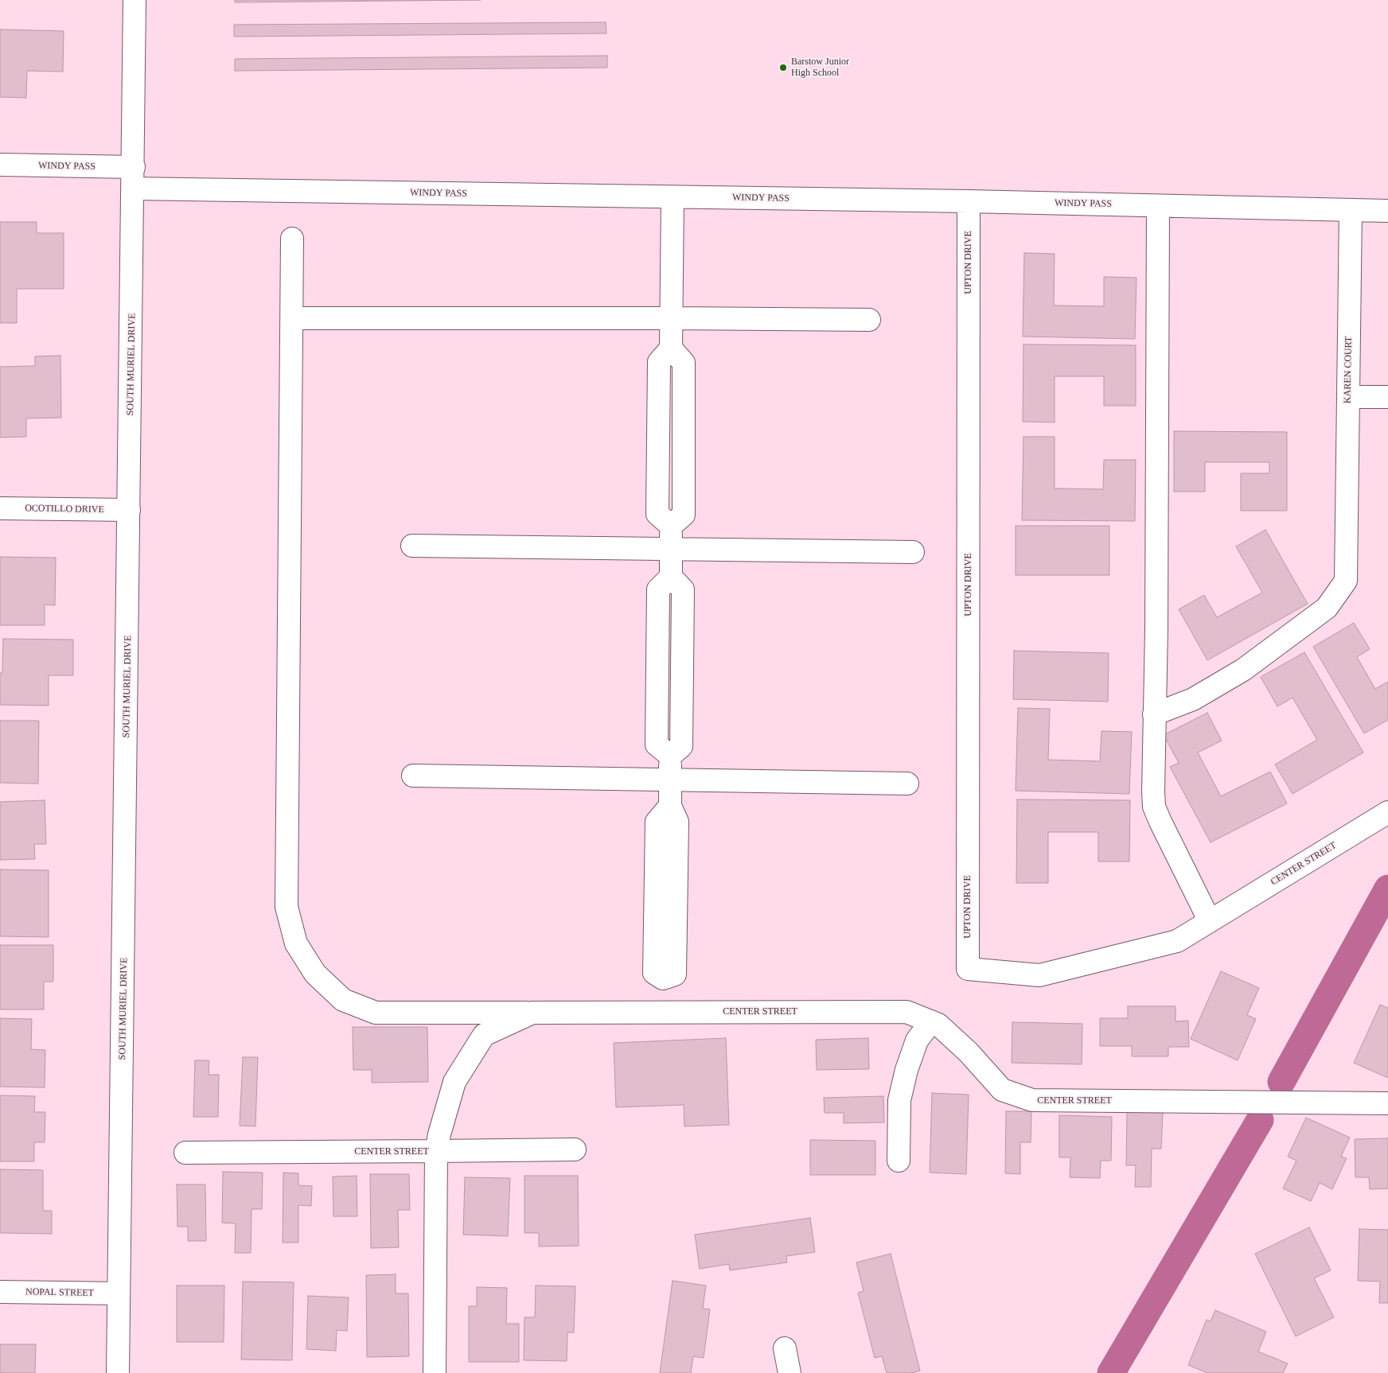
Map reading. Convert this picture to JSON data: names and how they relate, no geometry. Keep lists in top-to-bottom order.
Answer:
{
  "streets": {
    "street": [
      "WINDY PASS",
      "UPTON DRIVE",
      "SOUTH MURIEL DRIVE",
      "KAREN COURT",
      "OCOTILLO DRIVE",
      "CENTER STREET",
      "NOPAL STREET"
    ]
  },
  "crossings": [
    ["WINDY PASS", "UPTON DRIVE"],
    ["WINDY PASS", "SOUTH MURIEL DRIVE"],
    ["WINDY PASS", "KAREN COURT"],
    ["UPTON DRIVE", "CENTER STREET"],
    ["SOUTH MURIEL DRIVE", "OCOTILLO DRIVE"],
    ["SOUTH MURIEL DRIVE", "NOPAL STREET"]
  ],
  "places": ["Barstow Junior High School"]
}
